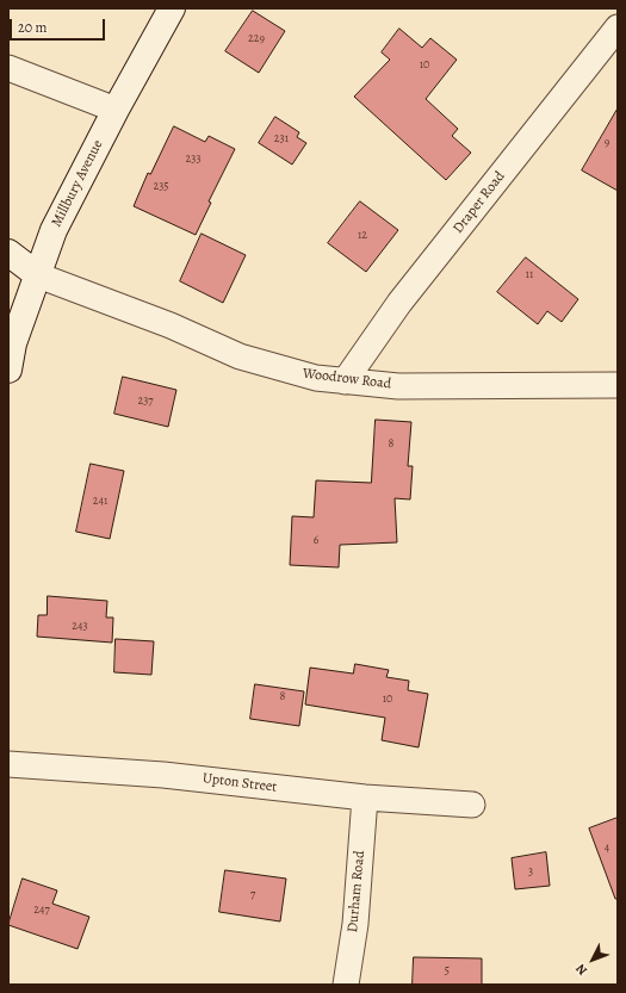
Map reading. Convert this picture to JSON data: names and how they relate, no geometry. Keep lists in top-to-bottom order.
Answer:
{
  "streets": {
    "main road": ["Millbury Avenue"],
    "street": [
      "Draper Road",
      "Woodrow Road",
      "Upton Street",
      "Durham Road"
    ]
  },
  "crossings": [
    ["Millbury Avenue", "Woodrow Road"],
    ["Draper Road", "Woodrow Road"],
    ["Upton Street", "Durham Road"]
  ],
  "house_numbers": [
    "229",
    "10",
    "231",
    "9",
    "233",
    "235",
    "12",
    "11",
    "237",
    "8",
    "241",
    "6",
    "243",
    "8",
    "10",
    "4",
    "3",
    "7",
    "247",
    "5"
  ],
  "scale_bar": "20 m",
  "north": "bottom left"
}
